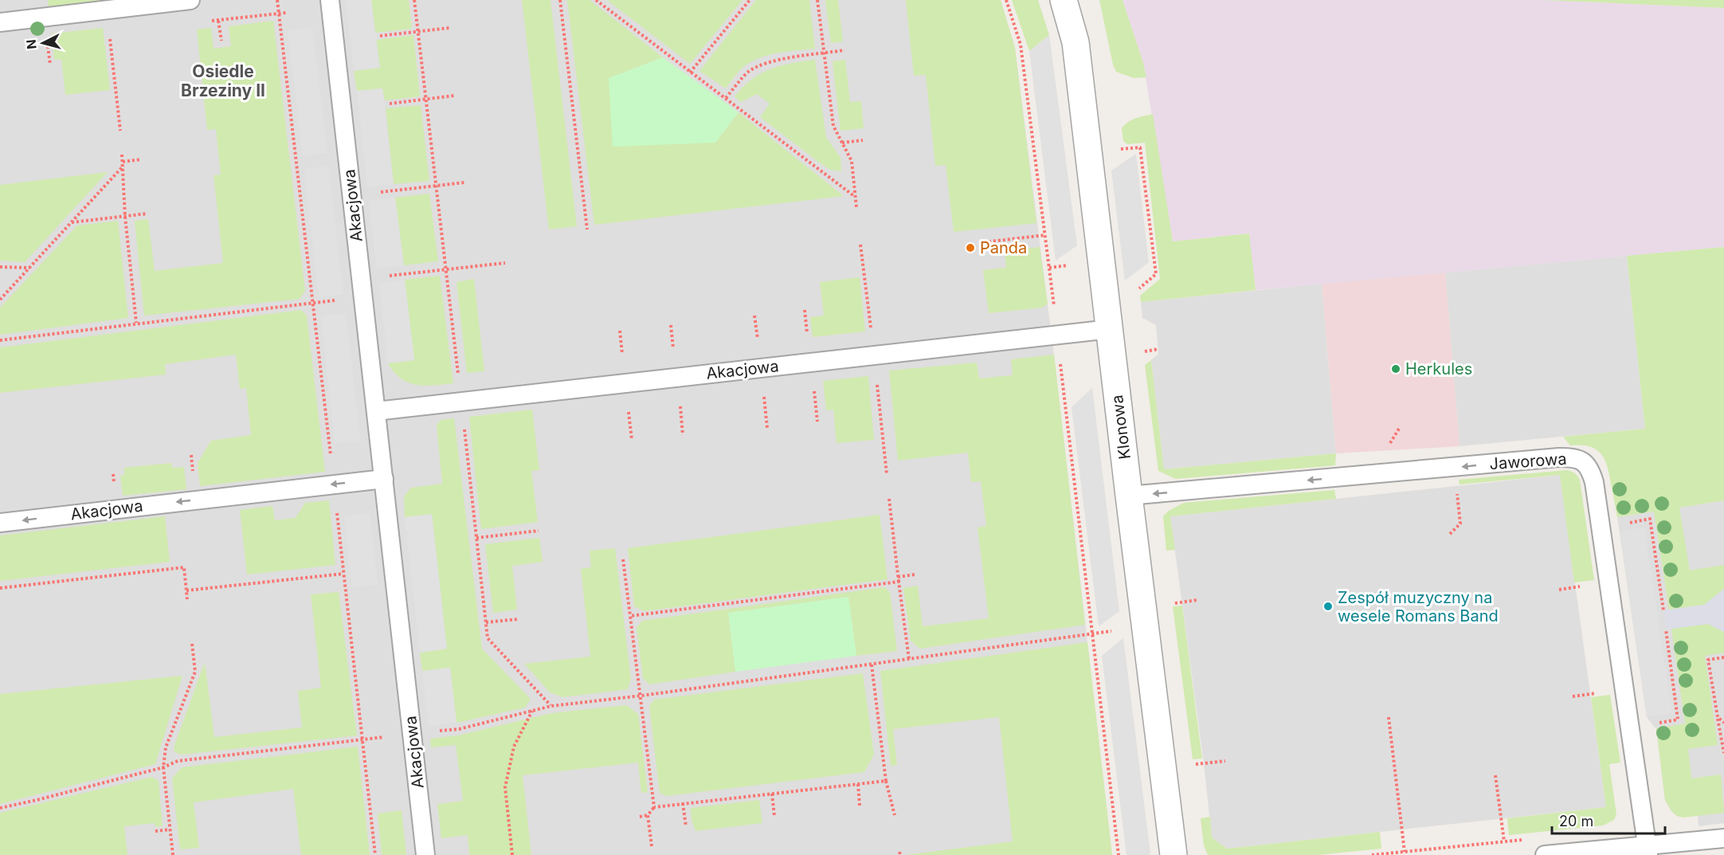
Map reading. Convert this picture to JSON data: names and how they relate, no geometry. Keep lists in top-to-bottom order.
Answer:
{
  "streets": {
    "street": ["Klonowa"],
    "lane": ["Akacjowa", "Jaworowa"]
  },
  "crossings": [
    ["Akacjowa", "Klonowa"],
    ["Klonowa", "Jaworowa"]
  ],
  "one_way": ["Jaworowa"],
  "districts": ["Osiedle Brzeziny II"],
  "places": ["Panda", "Herkules", "Zespół muzyczny na wesele Romans Band"],
  "scale_bar": "20 m",
  "north": "left"
}
